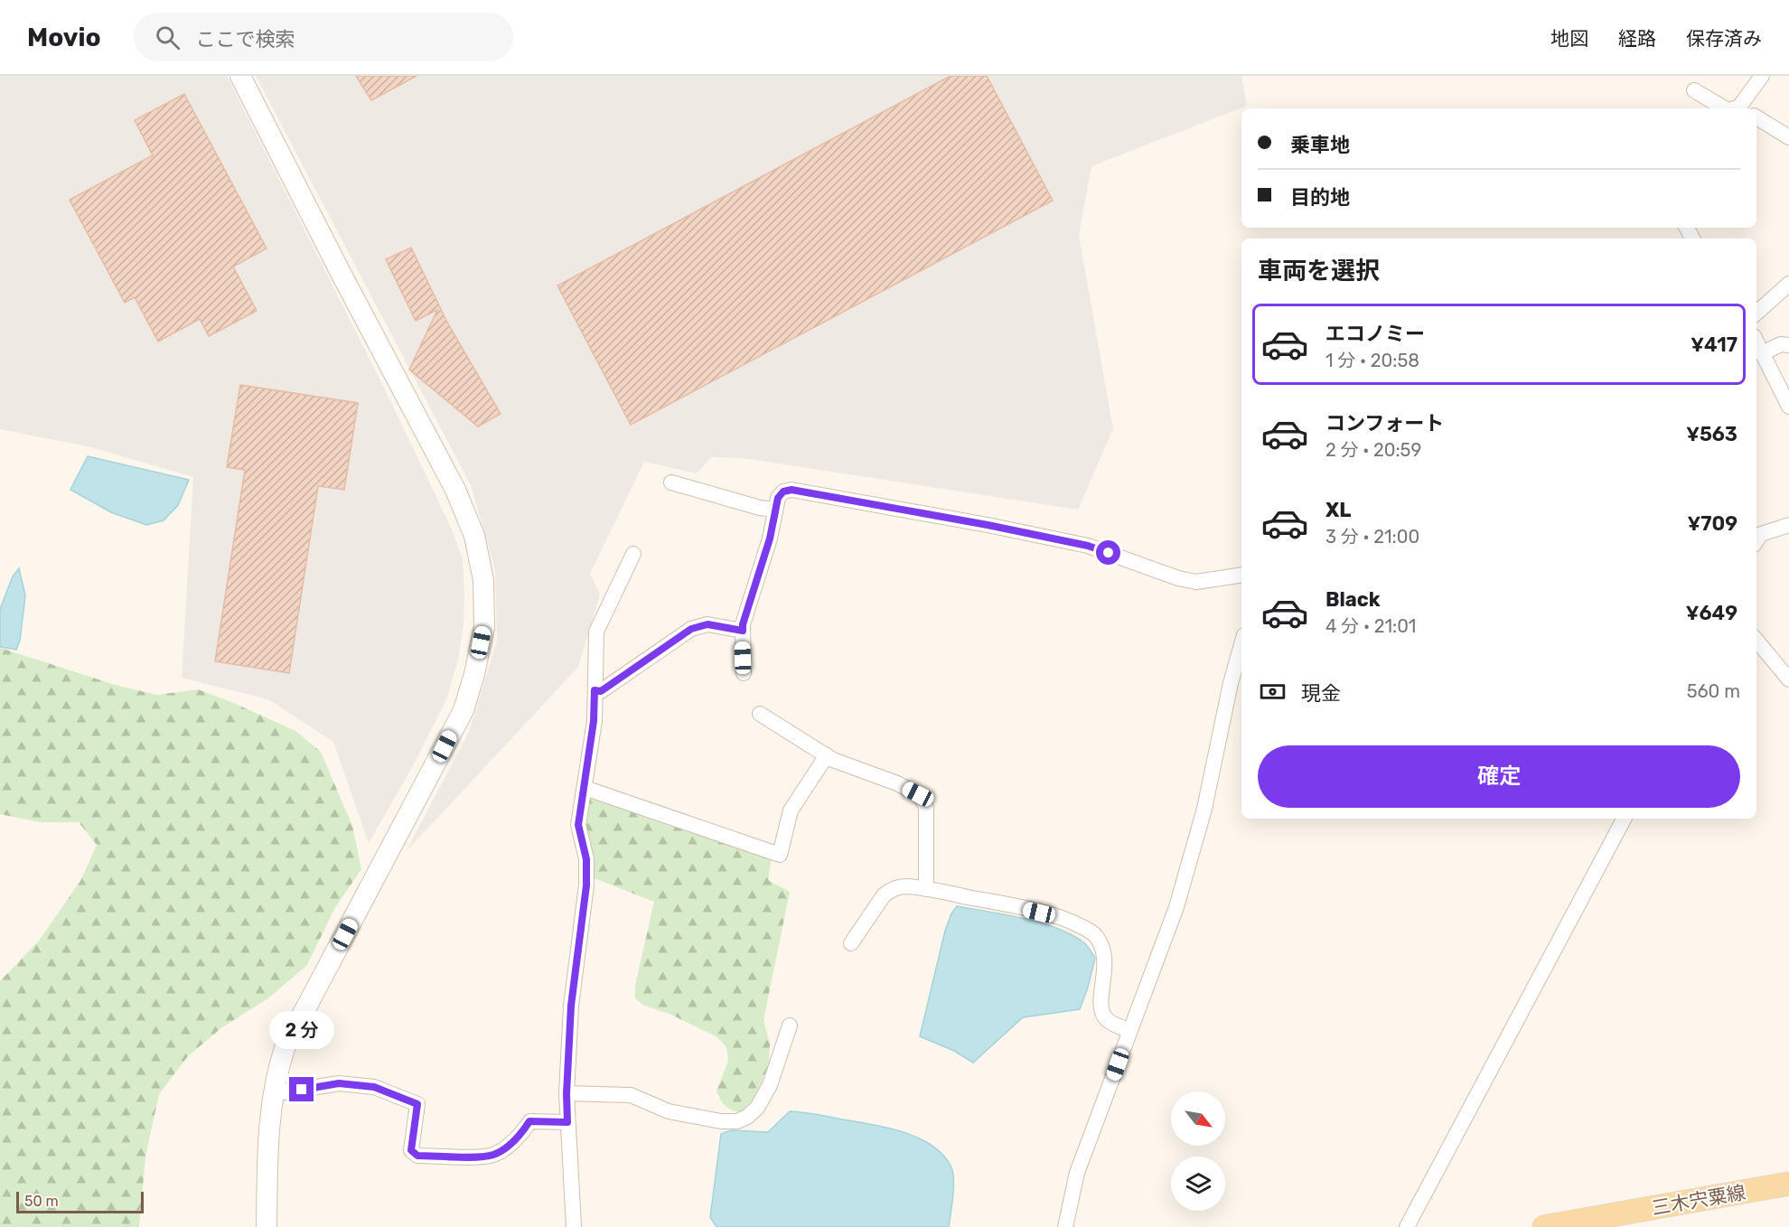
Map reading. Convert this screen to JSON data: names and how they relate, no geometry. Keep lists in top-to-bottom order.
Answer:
{
  "streets": {
    "main road": ["三木宍粟線"]
  },
  "scale_bar": "50 m",
  "north": "bottom right",
  "page": {
    "header": "Movio",
    "search": "ここで検索",
    "nav": ["地図", "経路", "保存済み"],
    "banner": ["乗車地", "目的地"],
    "heading": "車両を選択",
    "list": [
      {
        "name": "エコノミー",
        "note": "1 分 · 20:58",
        "value": "¥417"
      },
      {
        "name": "コンフォート",
        "note": "2 分 · 20:59",
        "value": "¥563"
      },
      {
        "name": "XL",
        "note": "3 分 · 21:00",
        "value": "¥709"
      },
      {
        "name": "Black",
        "note": "4 分 · 21:01",
        "value": "¥649"
      }
    ],
    "pay": ["現金", "560 m"],
    "buttons": "確定",
    "bubble": "2 分",
    "scale": "50 m"
  }
}
